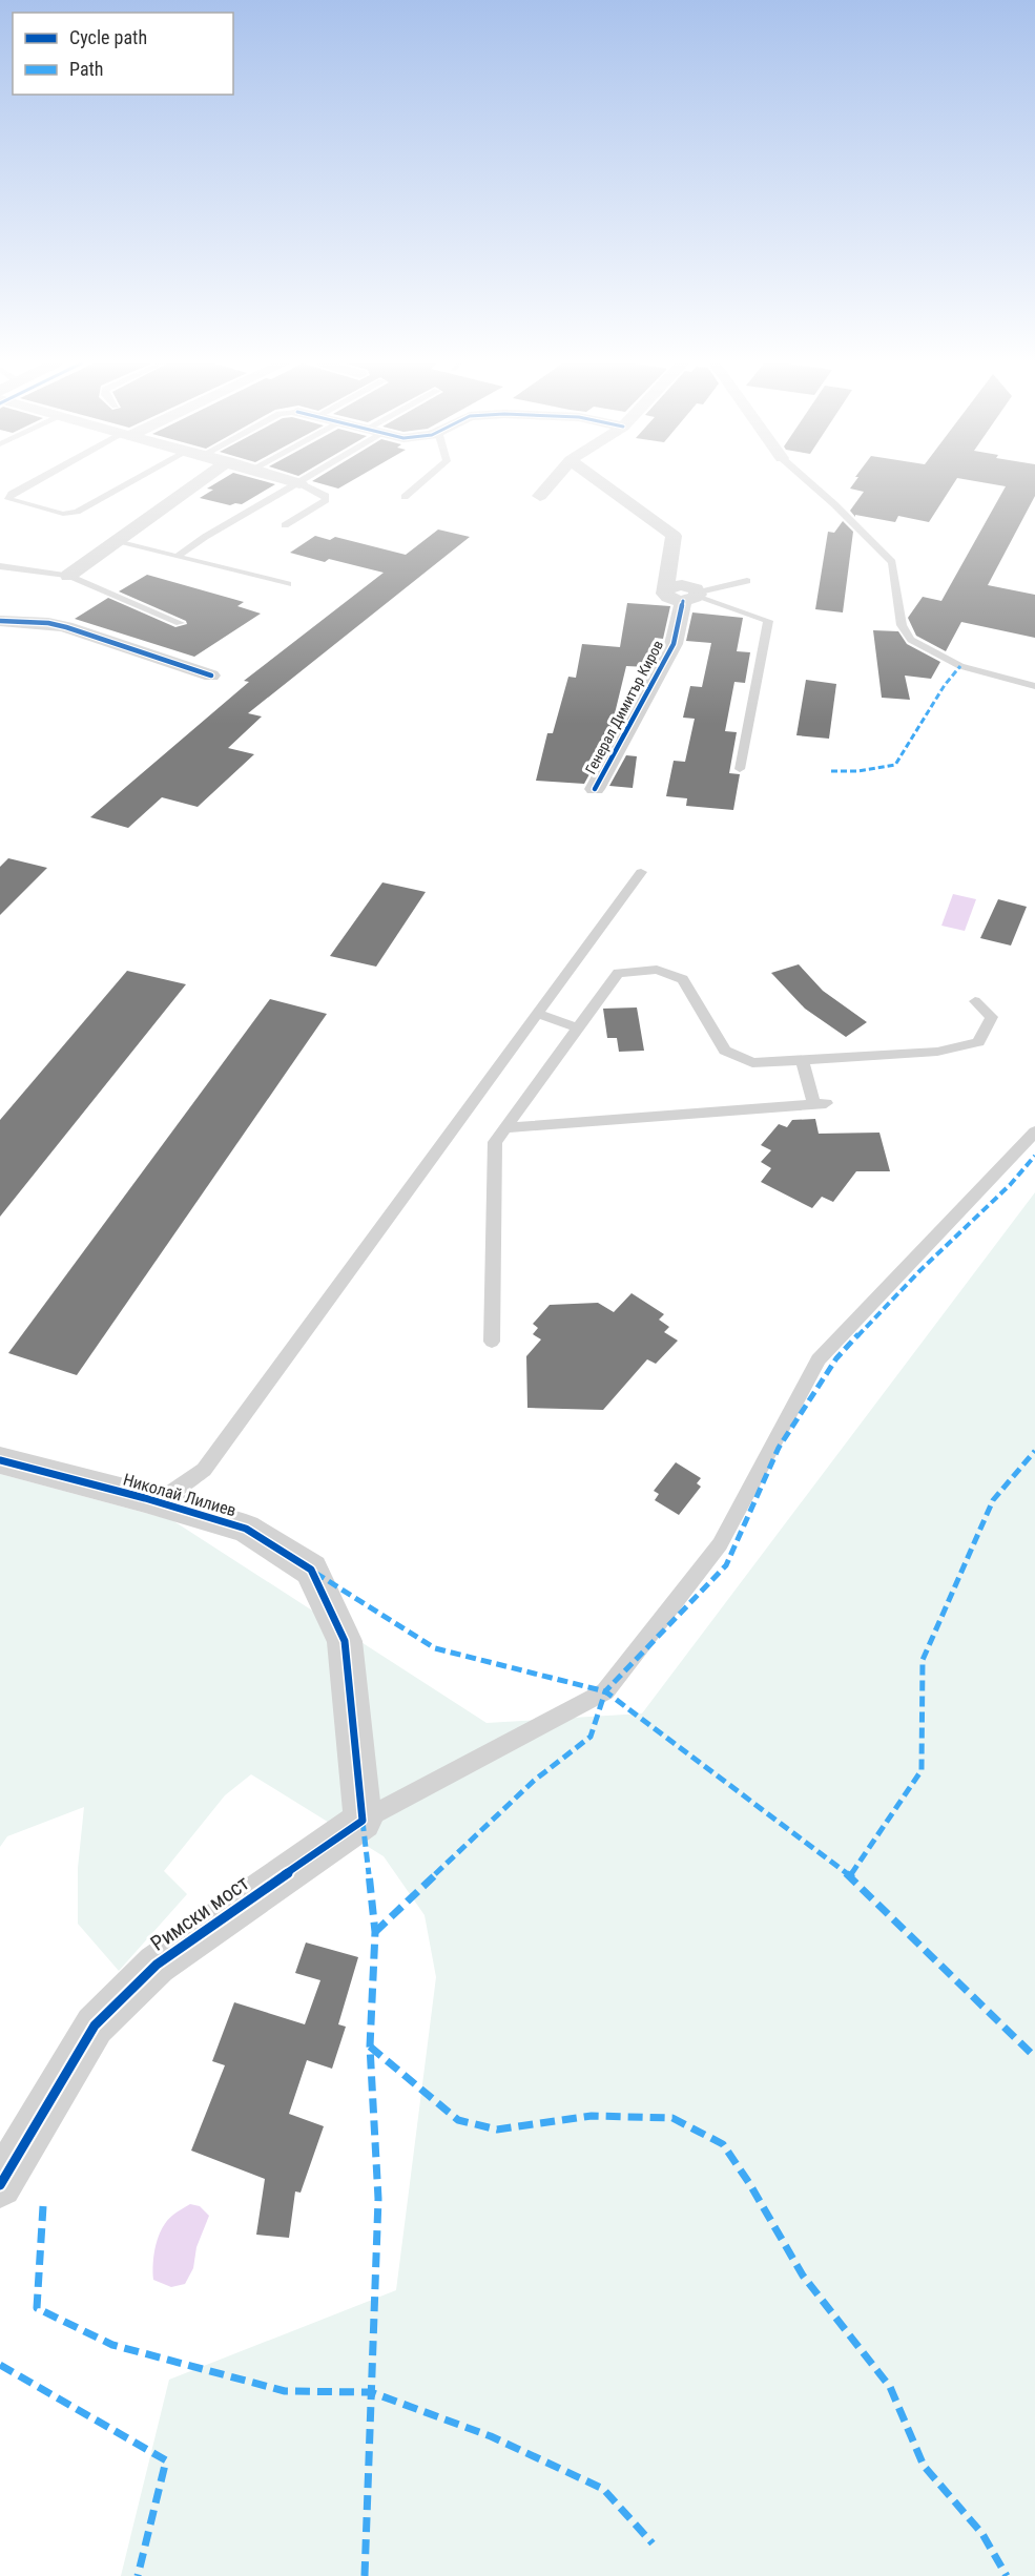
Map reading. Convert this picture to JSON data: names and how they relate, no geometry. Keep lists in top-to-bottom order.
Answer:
{
  "streets": {
    "street": ["Генерал Димитър Киров", "Николай Лилиев", "Римски мост"]
  },
  "crossings": [
    ["Николай Лилиев", "Римски мост"]
  ],
  "legend": ["Cycle path", "Path"]
}
